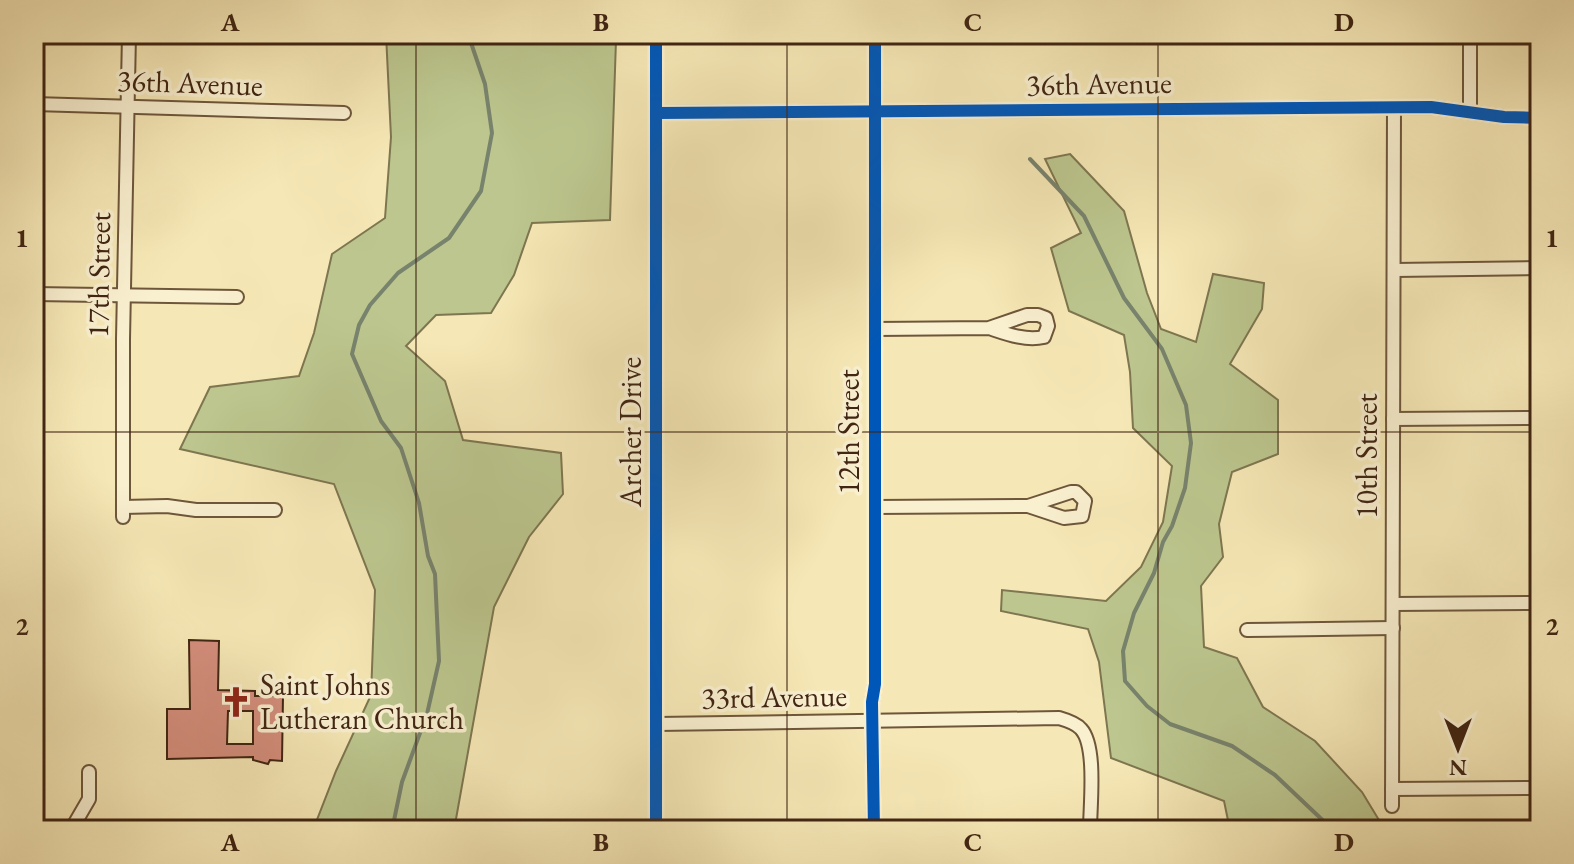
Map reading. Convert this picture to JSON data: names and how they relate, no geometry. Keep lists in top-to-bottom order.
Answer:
{
  "streets": {
    "street": [
      "36th Avenue",
      "17th Street",
      "Archer Drive",
      "12th Street",
      "10th Street",
      "33rd Avenue"
    ]
  },
  "crossings": [
    ["36th Avenue", "17th Street"],
    ["36th Avenue", "Archer Drive"],
    ["36th Avenue", "12th Street"],
    ["36th Avenue", "10th Street"],
    ["Archer Drive", "33rd Avenue"],
    ["12th Street", "33rd Avenue"]
  ],
  "places": {
    "church": ["Saint Johns Lutheran Church"]
  },
  "north": "bottom",
  "grid": {
    "columns": [
      "A",
      "B",
      "C",
      "D"
    ],
    "rows": ["1", "2"]
  }
}
